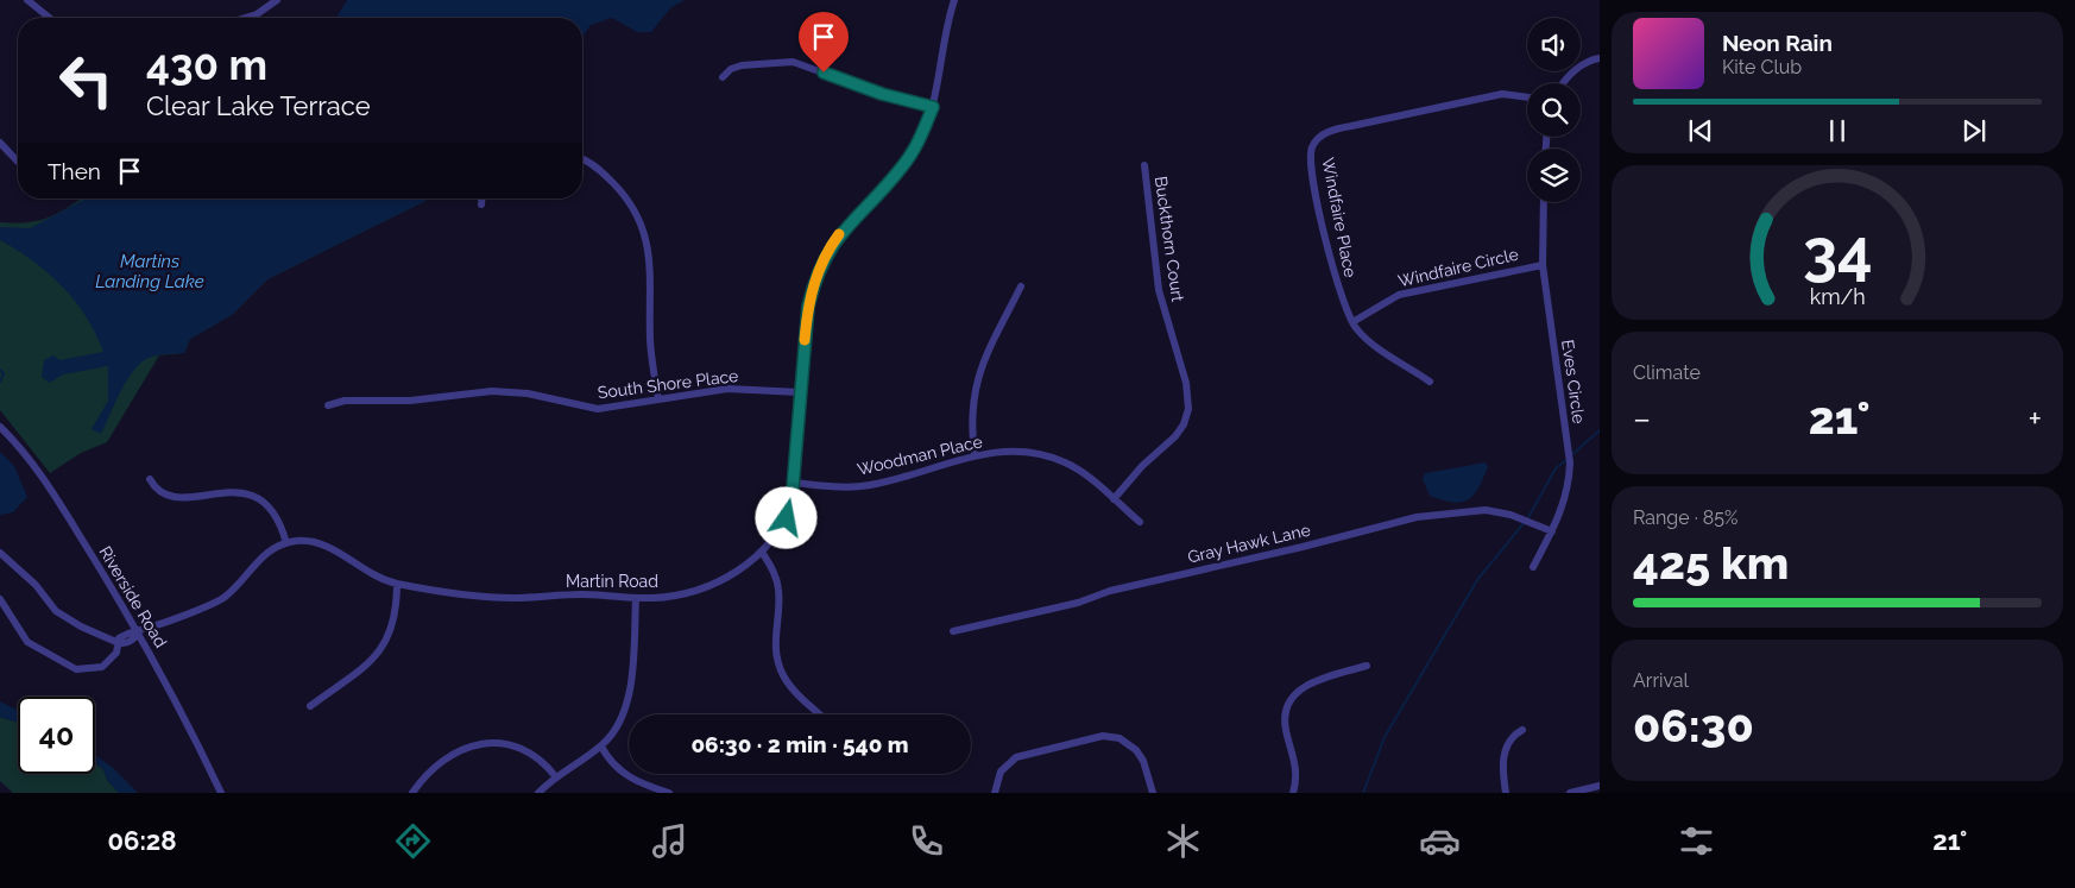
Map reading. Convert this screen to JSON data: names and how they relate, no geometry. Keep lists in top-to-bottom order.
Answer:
{
  "streets": {
    "street": [
      "Windfaire Place",
      "Buckthorn Court",
      "Windfaire Circle",
      "Eves Circle",
      "South Shore Place",
      "Woodman Place",
      "Gray Hawk Lane",
      "Martin Road",
      "Riverside Road"
    ]
  },
  "crossings": [
    ["Windfaire Place", "Windfaire Circle"],
    ["Buckthorn Court", "Woodman Place"],
    ["Windfaire Circle", "Eves Circle"],
    ["Eves Circle", "Gray Hawk Lane"],
    ["South Shore Place", "Martin Road"],
    ["Woodman Place", "Martin Road"],
    ["Martin Road", "Riverside Road"]
  ],
  "water": ["Martins Landing Lake"],
  "page": {
    "turn": ["430 m", "Clear Lake Terrace"],
    "song": ["Neon Rain", "Kite Club"],
    "then": "Then",
    "tile": [
      "Climate",
      ["Range · 85%", "425 km"],
      ["Arrival", "06:30"]
    ],
    "heat": ["−", "21°", "+"],
    "limit": "40",
    "trip": "06:30 · 2 min · 540 m",
    "tabs": ["06:28", "21°"],
    "gauge": ["34", "km/h"]
  }
}
